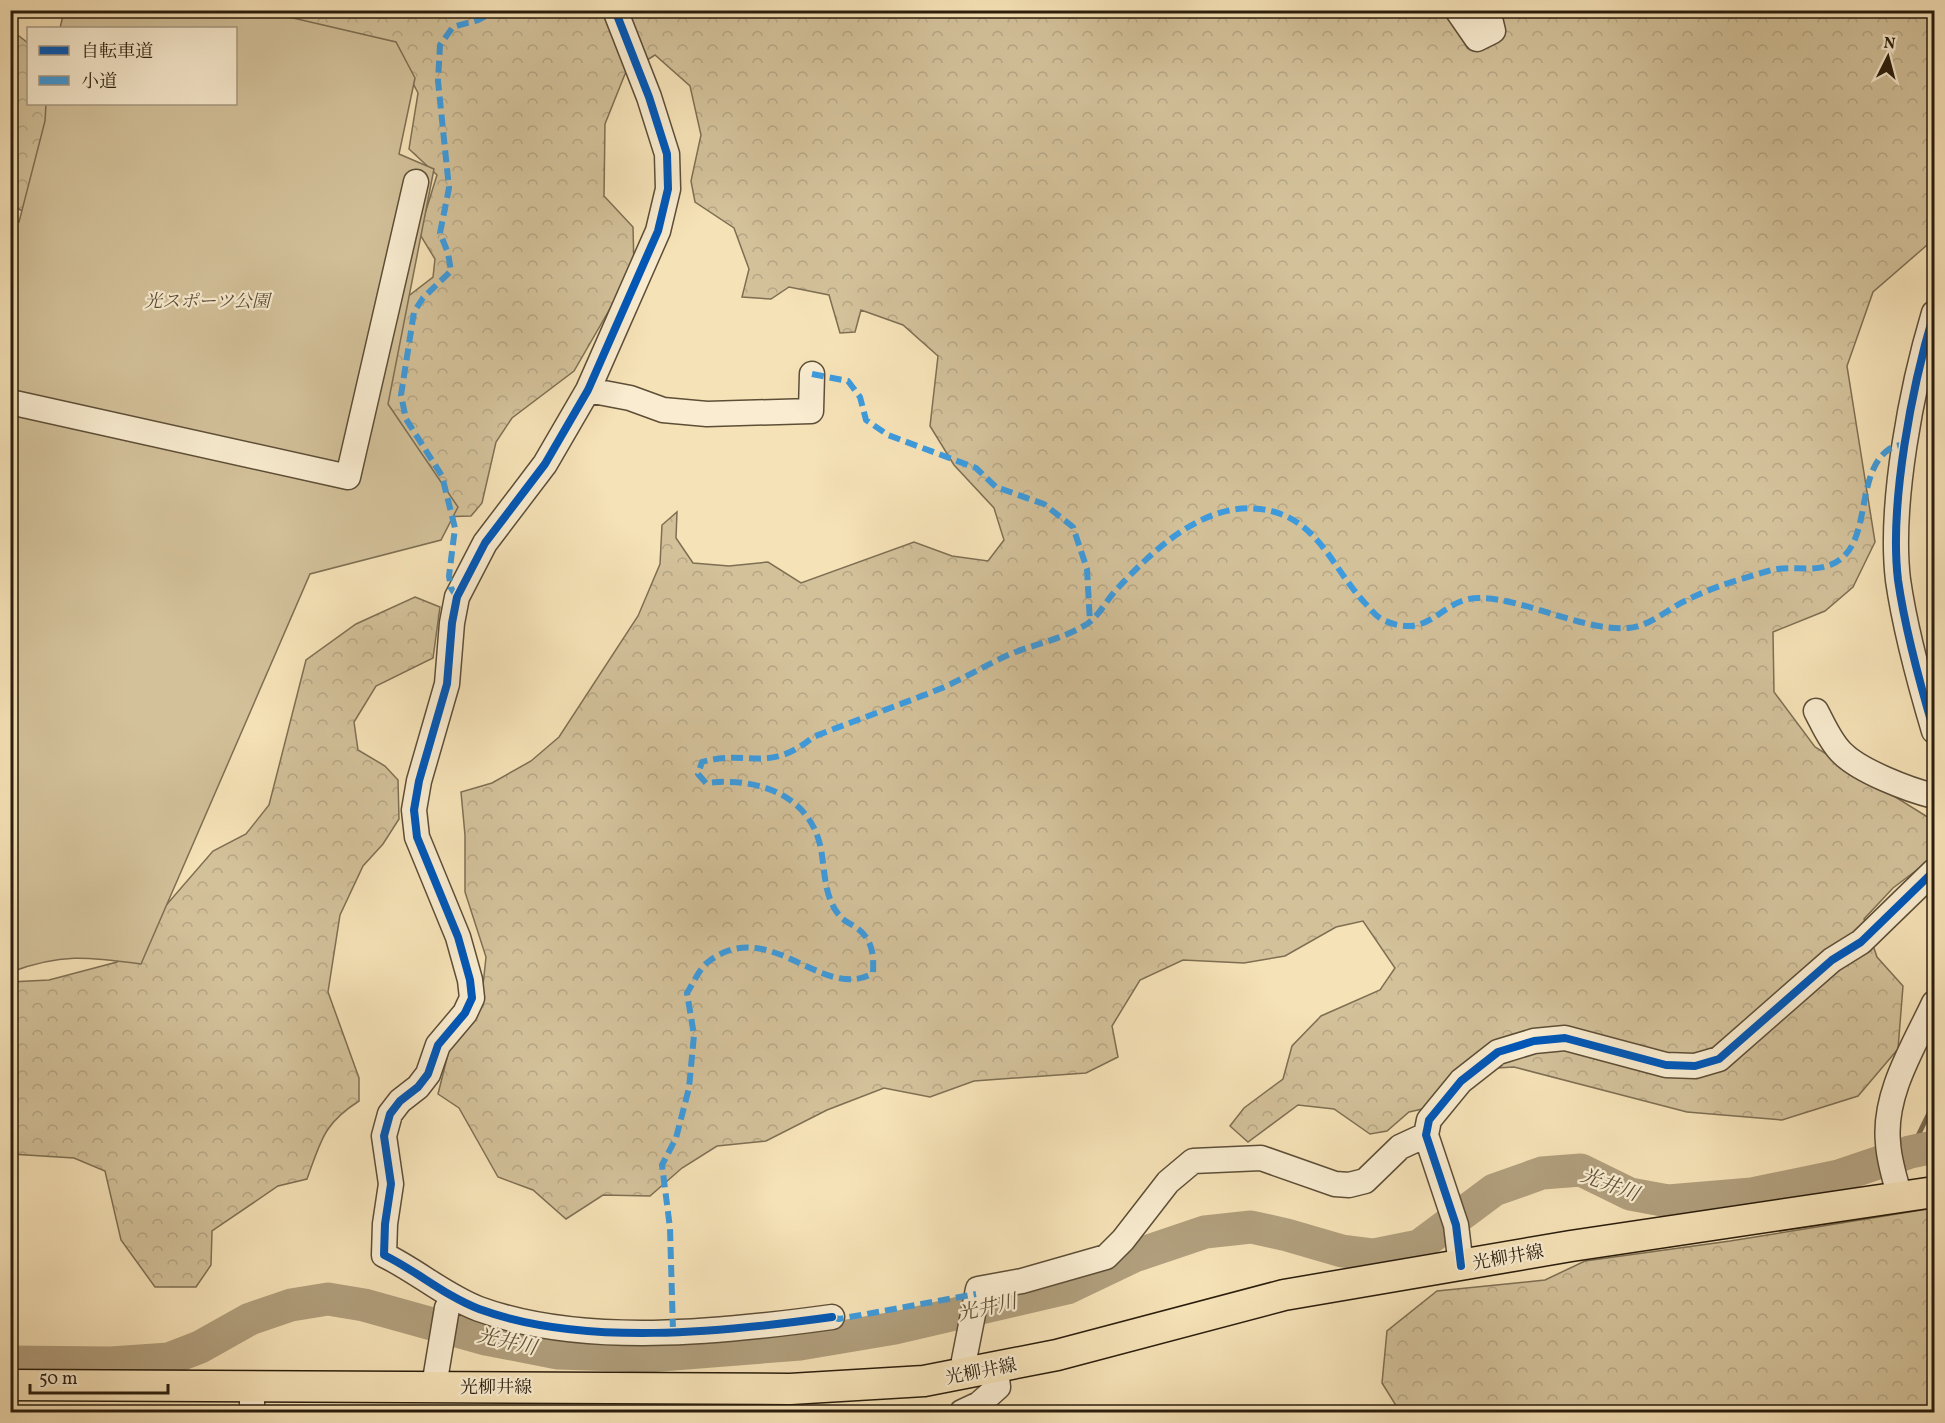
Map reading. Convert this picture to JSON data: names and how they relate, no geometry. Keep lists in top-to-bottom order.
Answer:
{
  "streets": {
    "main road": ["光柳井線"]
  },
  "water": ["光井川"],
  "parks": ["光スポーツ公園"],
  "legend": ["自転車道", "小道"],
  "scale_bar": "50 m",
  "north": "top"
}
